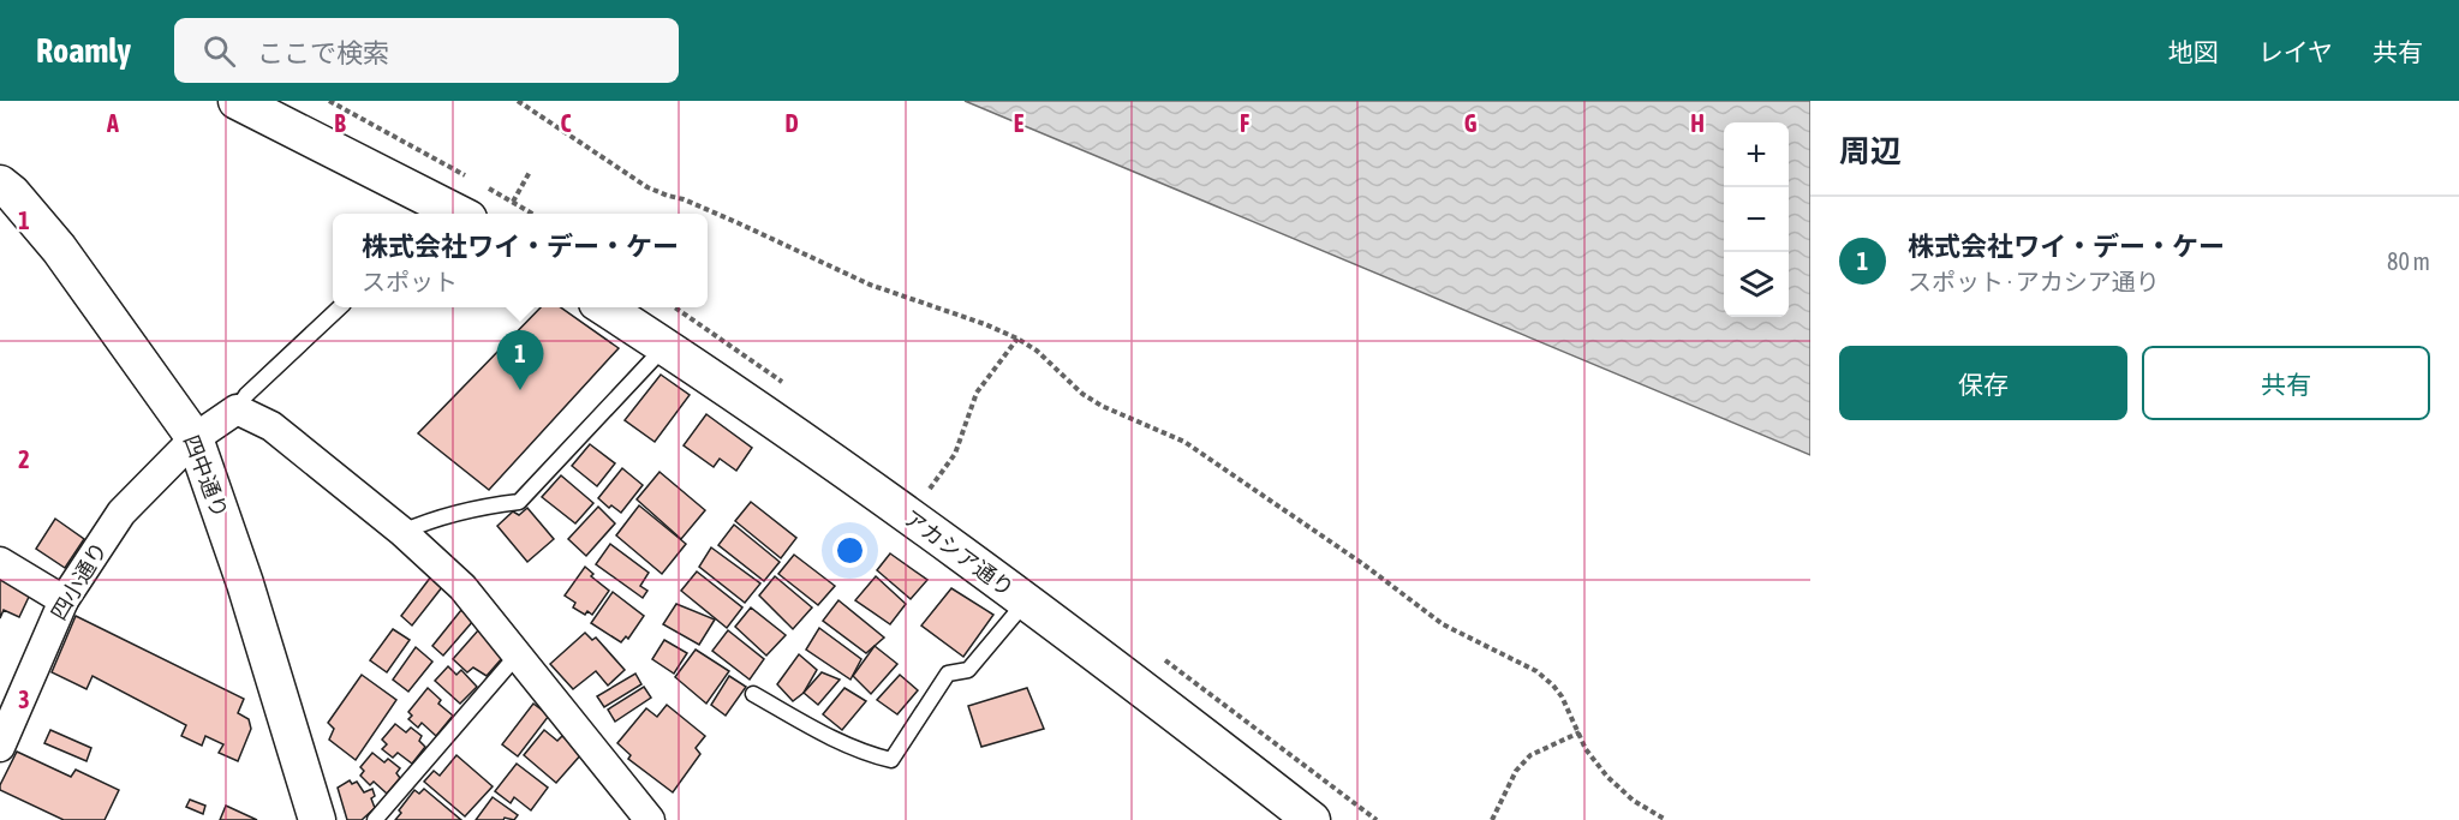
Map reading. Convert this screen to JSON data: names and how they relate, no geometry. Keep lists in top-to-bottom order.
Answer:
{
  "streets": {
    "street": ["四中通り", "アカシア通り", "四小通り"]
  },
  "crossings": [
    ["四中通り", "四小通り"]
  ],
  "page": {
    "header": "Roamly",
    "search": "ここで検索",
    "nav": ["地図", "レイヤ", "共有"],
    "heading": "周辺",
    "map_buttons": ["+", "−"],
    "list": [
      {
        "mark": "1",
        "name": "株式会社ワイ・デー・ケー",
        "note": "スポット · アカシア通り",
        "value": "80 m"
      }
    ],
    "popup": ["株式会社ワイ・デー・ケー", "スポット"],
    "buttons": ["保存", "共有"],
    "pins": "1"
  },
  "grid": {
    "columns": [
      "A",
      "B",
      "C",
      "D",
      "E",
      "F",
      "G",
      "H"
    ],
    "rows": ["1", "2", "3"]
  }
}
